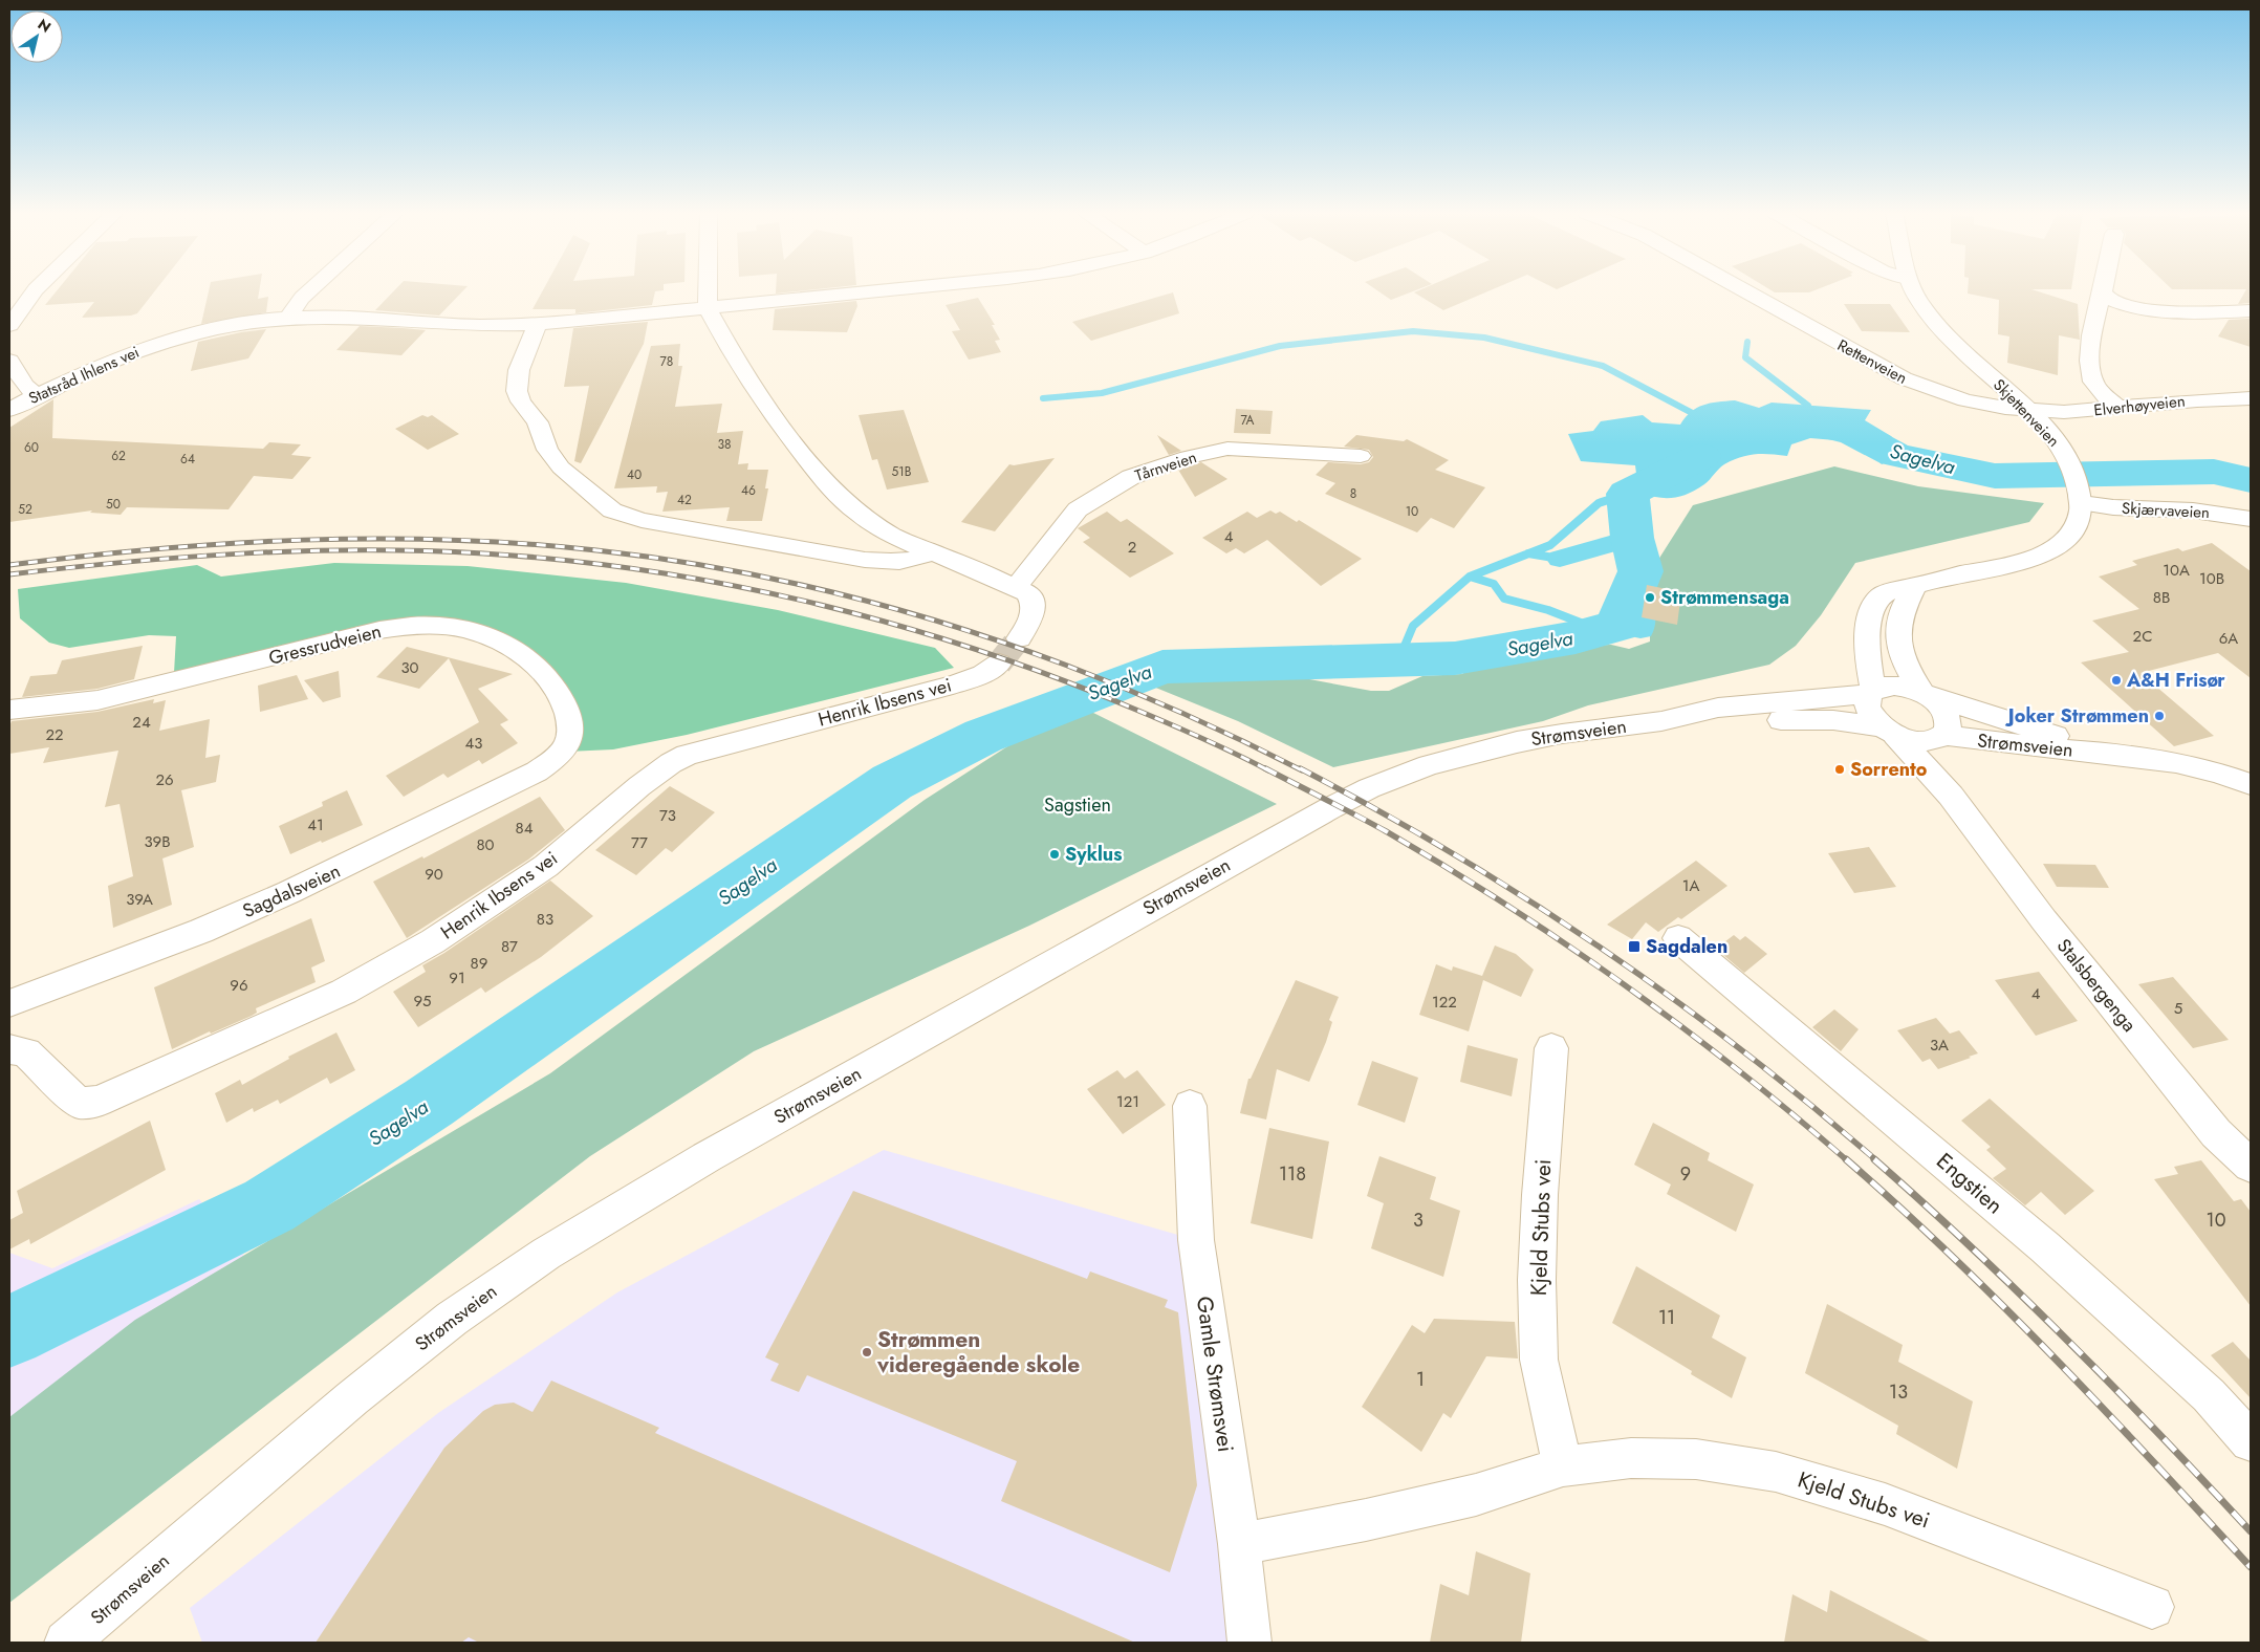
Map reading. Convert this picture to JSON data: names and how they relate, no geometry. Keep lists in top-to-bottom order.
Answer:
{
  "streets": {
    "street": [
      "Rettenveien",
      "Statsråd Ihlens vei",
      "Elverhøyveien",
      "Skjettenveien",
      "Tårnveien",
      "Skjærvaveien",
      "Gressrudveien",
      "Henrik Ibsens vei",
      "Strømsveien",
      "Sagdalsveien",
      "Stalsbergenga",
      "Engstien",
      "Kjeld Stubs vei",
      "Gamle Strømsvei"
    ]
  },
  "crossings": [
    ["Rettenveien", "Elverhøyveien"],
    ["Rettenveien", "Skjettenveien"],
    ["Elverhøyveien", "Skjettenveien"],
    ["Skjettenveien", "Skjærvaveien"],
    ["Gressrudveien", "Sagdalsveien"],
    ["Strømsveien", "Stalsbergenga"],
    ["Kjeld Stubs vei", "Gamle Strømsvei"]
  ],
  "water": ["Sagelva"],
  "parks": ["Sagstien"],
  "places": {
    "other": [
      "Strømmensaga",
      "A&H Frisør",
      "Joker Strømmen",
      "Sorrento",
      "Syklus",
      "Strømmen videregående skole"
    ],
    "transit": ["Sagdalen"]
  },
  "house_numbers": [
    "78",
    "7A",
    "38",
    "60",
    "62",
    "64",
    "51B",
    "40",
    "46",
    "8",
    "42",
    "50",
    "52",
    "10",
    "4",
    "2",
    "10A",
    "10B",
    "8B",
    "2C",
    "6A",
    "30",
    "24",
    "22",
    "43",
    "26",
    "73",
    "41",
    "84",
    "39B",
    "77",
    "80",
    "90",
    "1A",
    "39A",
    "83",
    "87",
    "89",
    "91",
    "96",
    "4",
    "95",
    "122",
    "5",
    "3A",
    "121",
    "118",
    "9",
    "3",
    "10",
    "11",
    "1",
    "13"
  ],
  "north": "top right"
}
